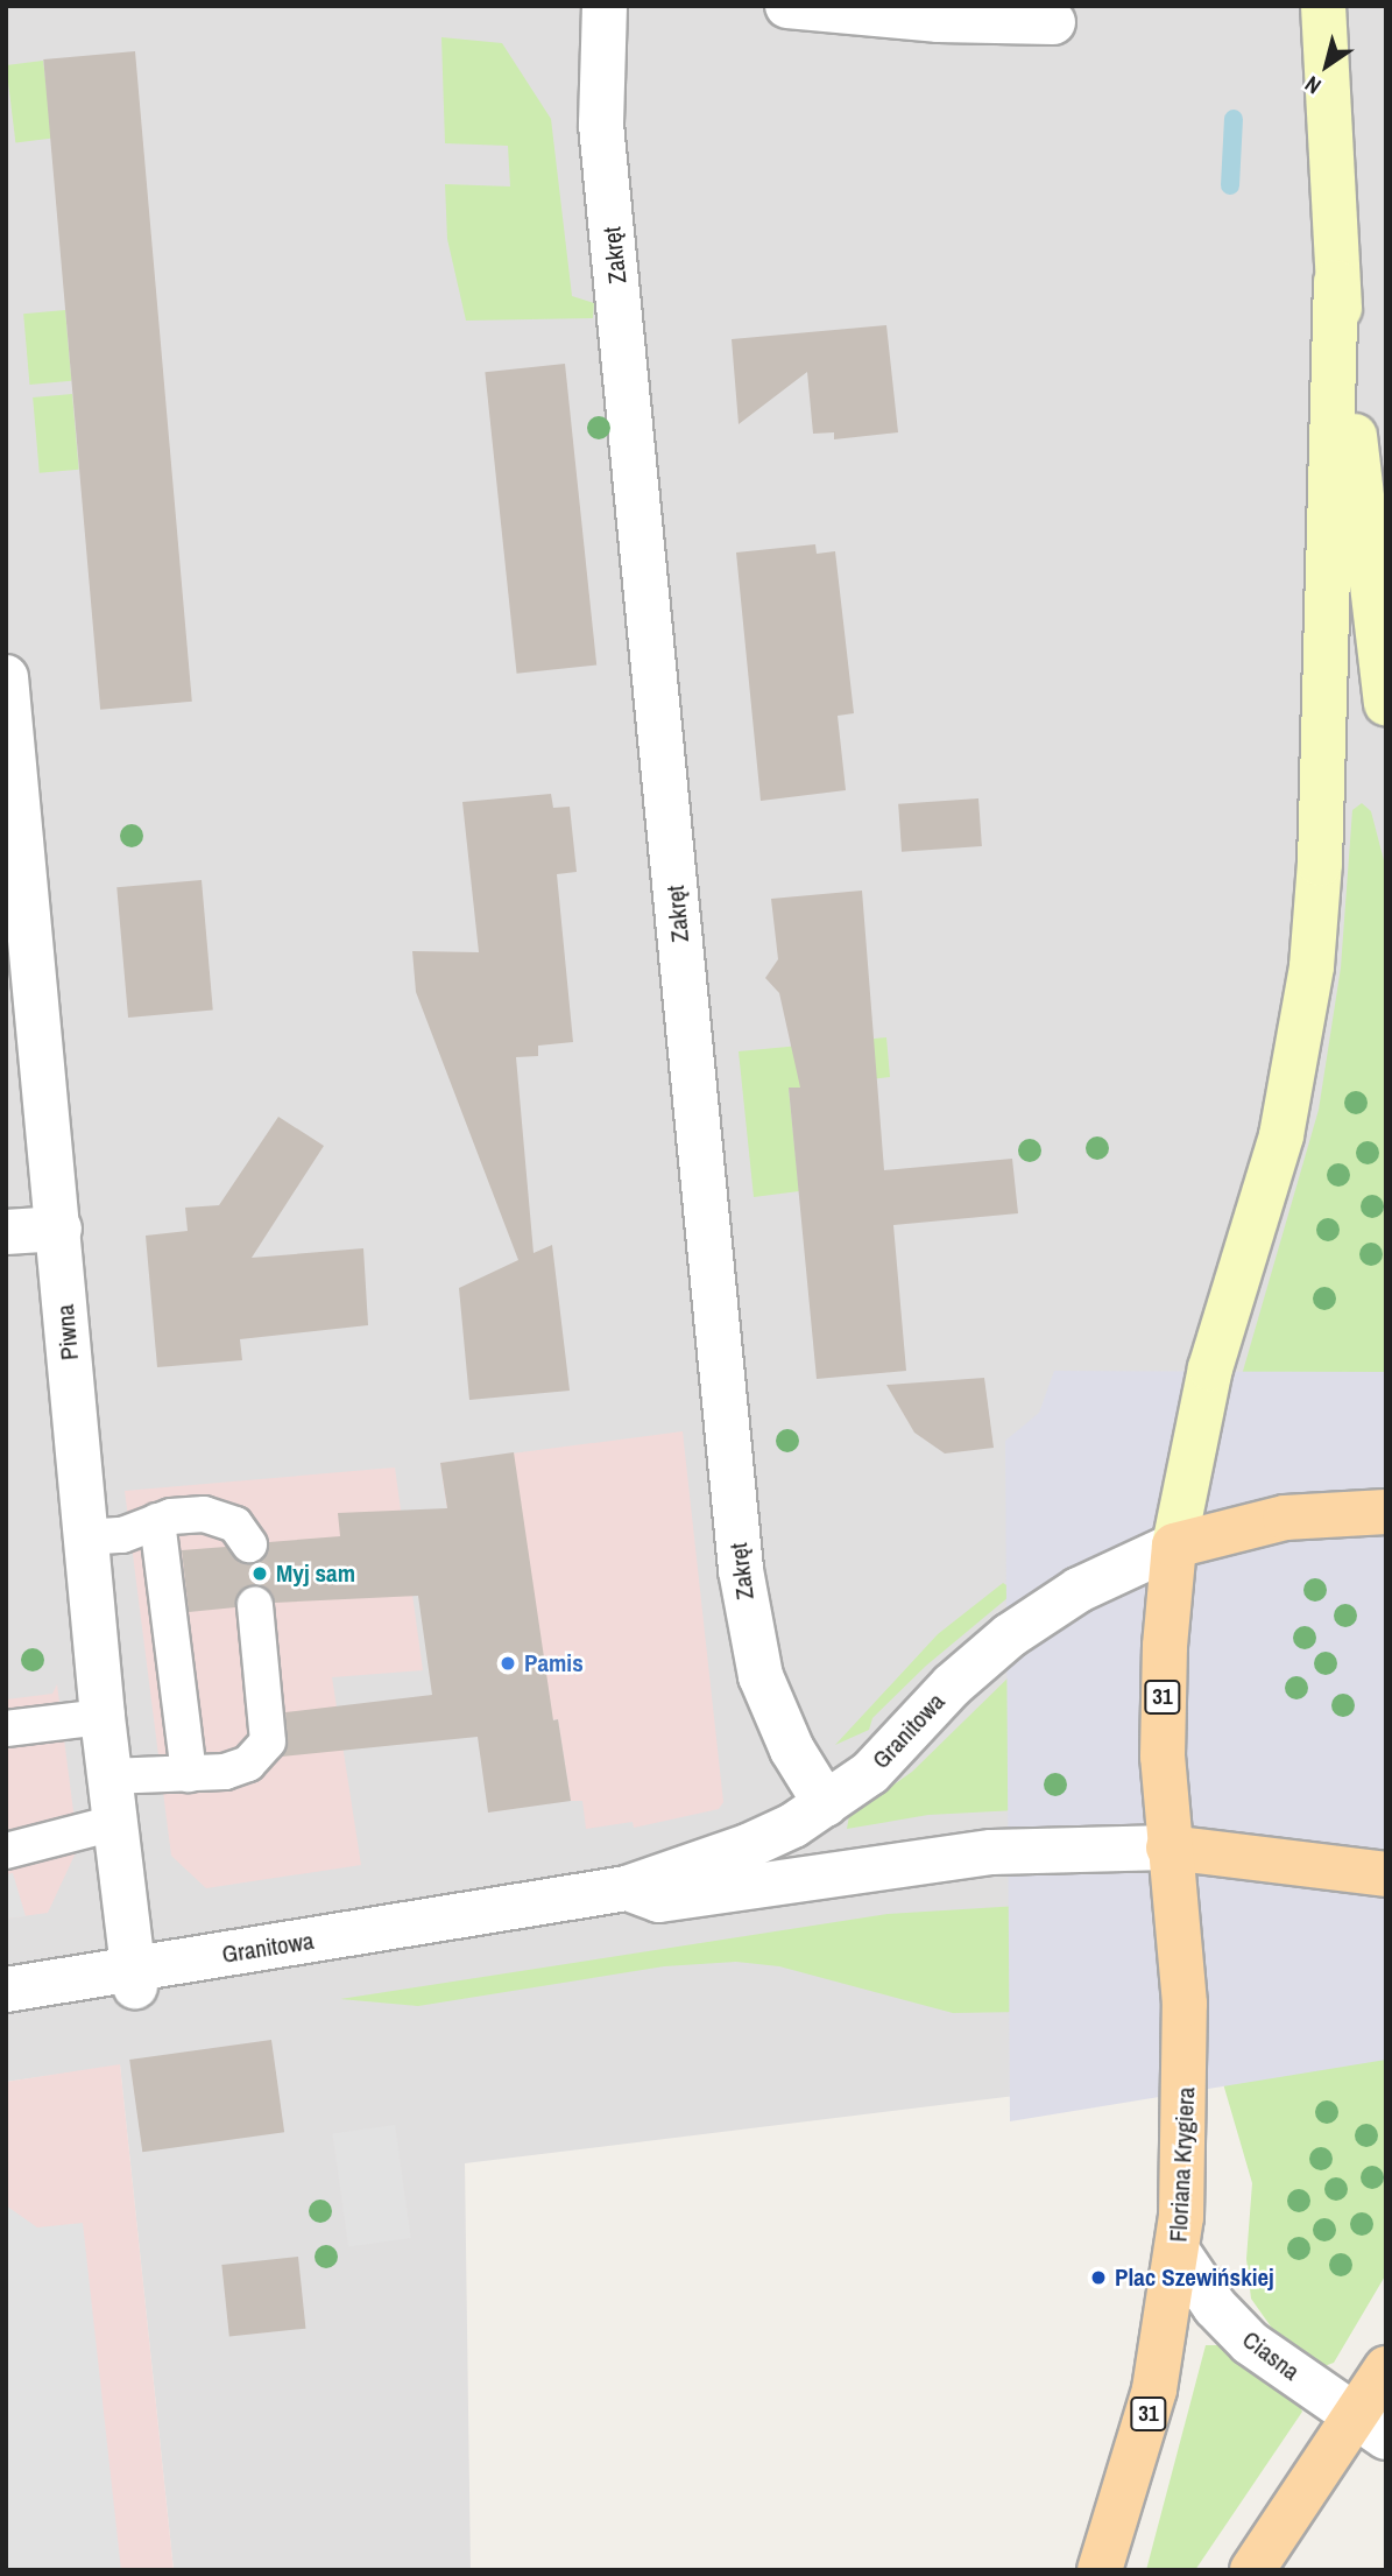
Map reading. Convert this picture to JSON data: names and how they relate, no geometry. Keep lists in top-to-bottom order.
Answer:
{
  "streets": {
    "main road": ["31", "Floriana Krygiera"],
    "street": [
      "Zakręt",
      "Piwna",
      "Granitowa",
      "Ciasna"
    ]
  },
  "crossings": [
    ["Zakręt", "Granitowa"],
    ["Piwna", "Granitowa"],
    ["31", "Granitowa"],
    ["31", "Floriana Krygiera"],
    ["Granitowa", "Floriana Krygiera"],
    ["Floriana Krygiera", "Ciasna"]
  ],
  "places": ["Myj sam", "Pamis", "Plac Szewińskiej"],
  "north": "bottom left"
}
